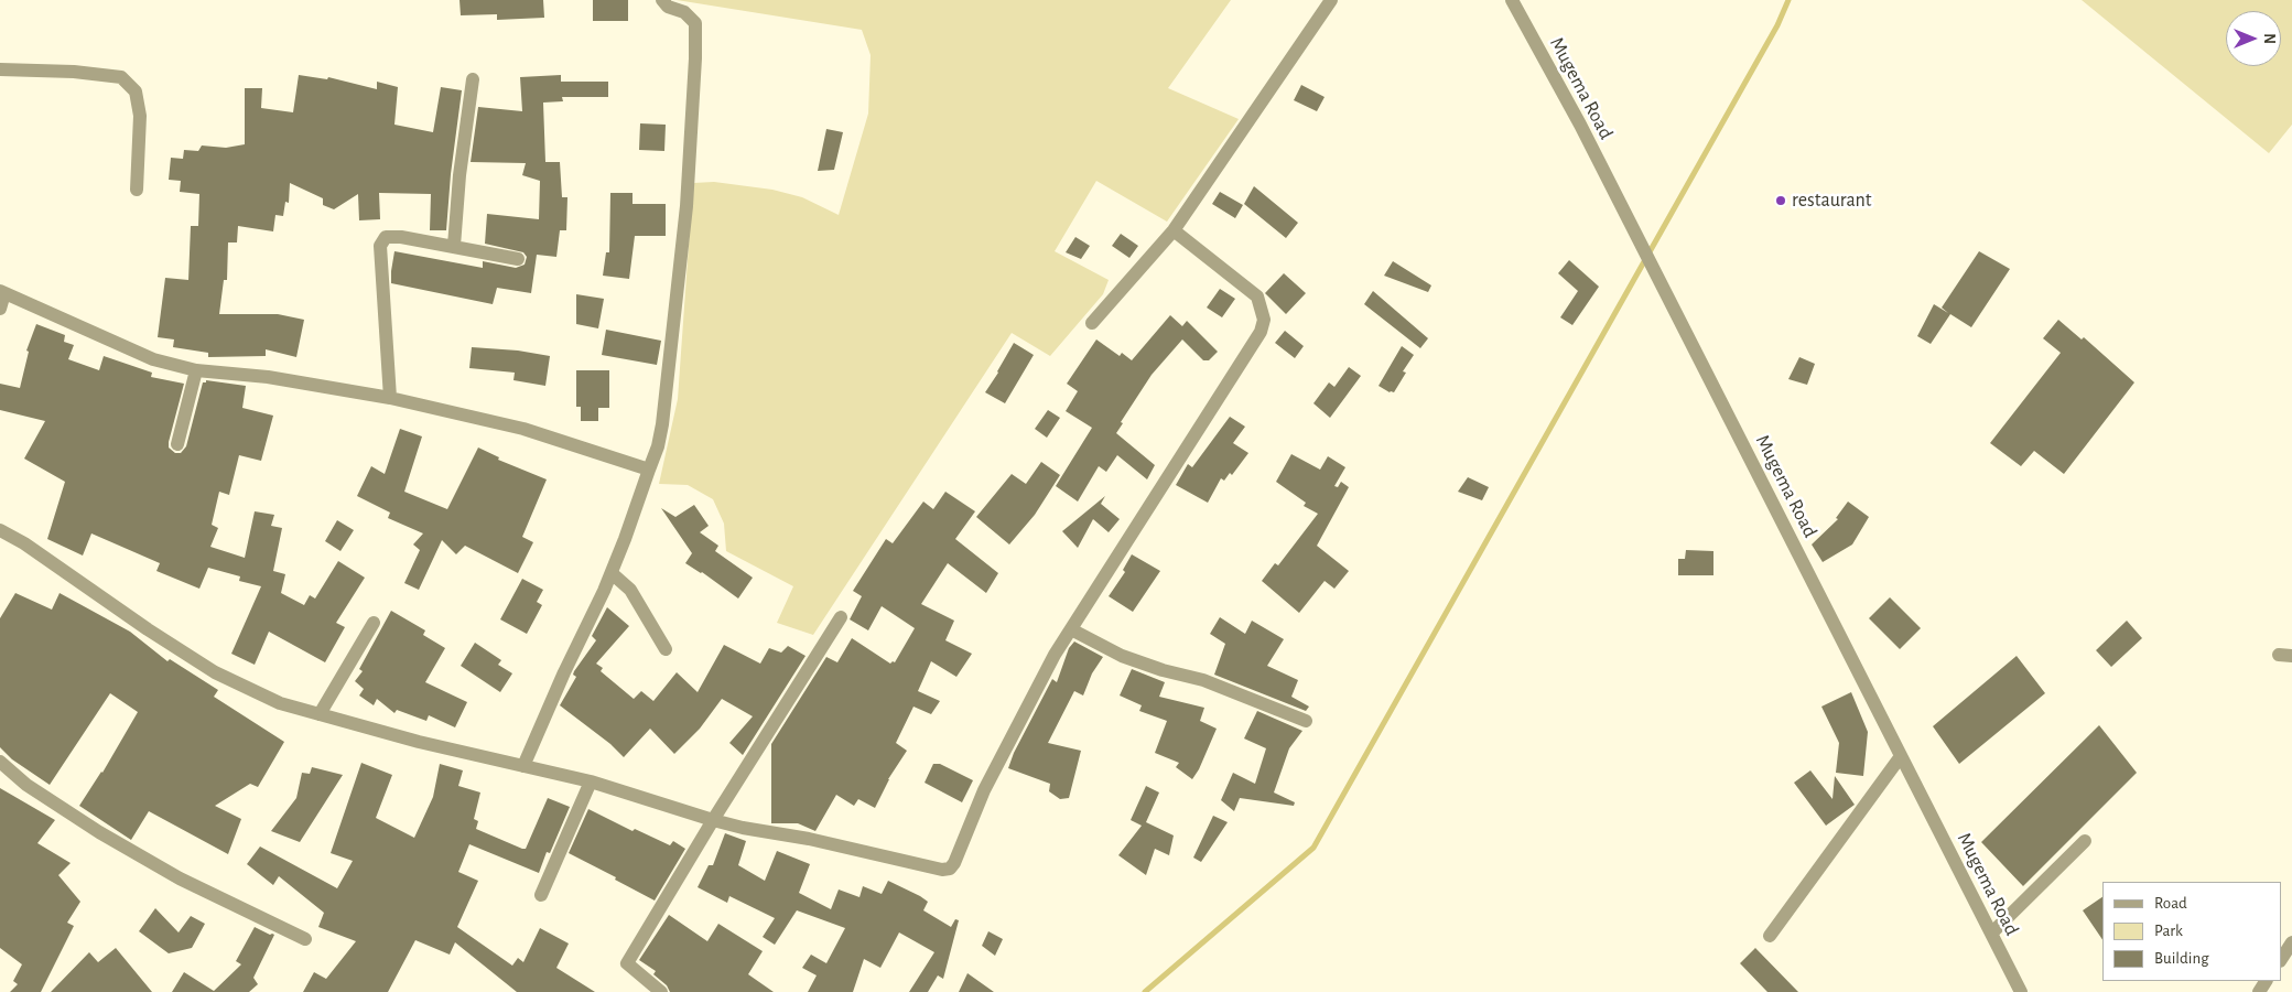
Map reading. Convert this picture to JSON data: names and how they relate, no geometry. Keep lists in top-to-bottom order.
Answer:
{
  "streets": {
    "street": ["Mugema Road"]
  },
  "places": ["restaurant"],
  "legend": ["Road", "Park", "Building"],
  "north": "right"
}
